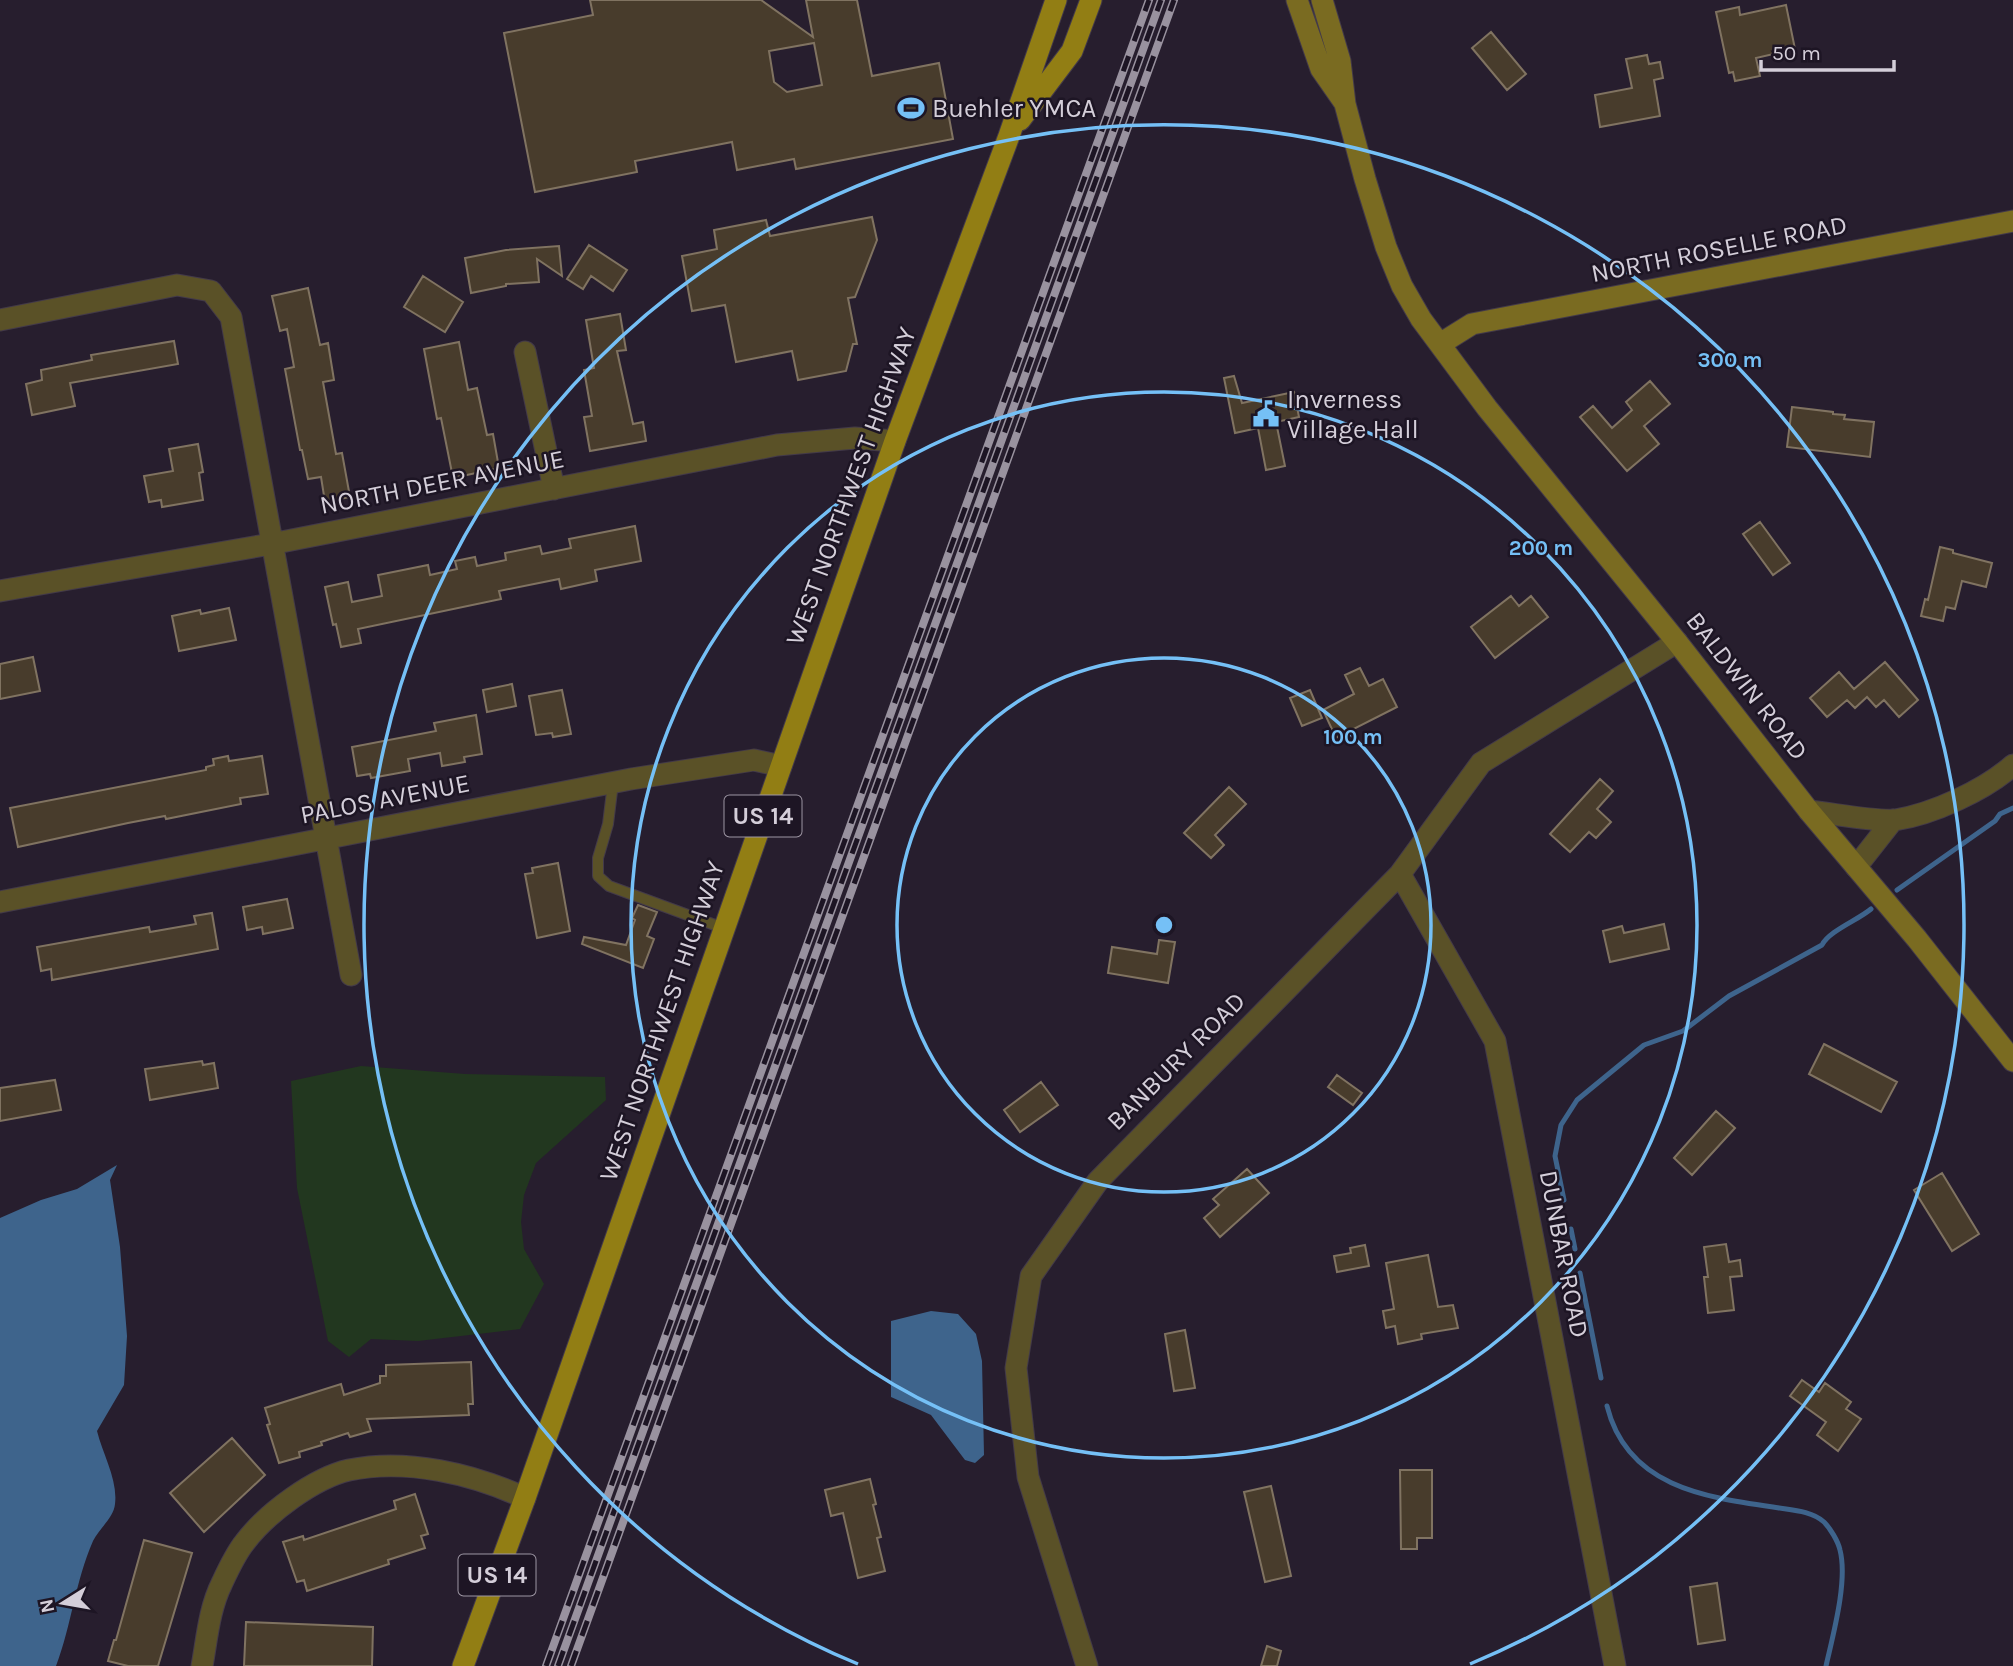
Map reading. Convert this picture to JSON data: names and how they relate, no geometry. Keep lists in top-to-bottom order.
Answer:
{
  "streets": {
    "main road": [
      "NORTH ROSELLE ROAD",
      "WEST NORTHWEST HIGHWAY",
      "BALDWIN ROAD",
      "US 14"
    ],
    "street": [
      "NORTH DEER AVENUE",
      "PALOS AVENUE",
      "BANBURY ROAD",
      "DUNBAR ROAD"
    ]
  },
  "crossings": [
    ["NORTH ROSELLE ROAD", "BALDWIN ROAD"],
    ["NORTH DEER AVENUE", "WEST NORTHWEST HIGHWAY"],
    ["WEST NORTHWEST HIGHWAY", "PALOS AVENUE"],
    ["BALDWIN ROAD", "BANBURY ROAD"],
    ["BANBURY ROAD", "DUNBAR ROAD"]
  ],
  "places": {
    "sports": ["Buehler YMCA"],
    "public building": ["Inverness Village Hall"]
  },
  "scale_bar": "50 m",
  "north": "left",
  "rings": ["300 m", "200 m", "100 m"]
}
